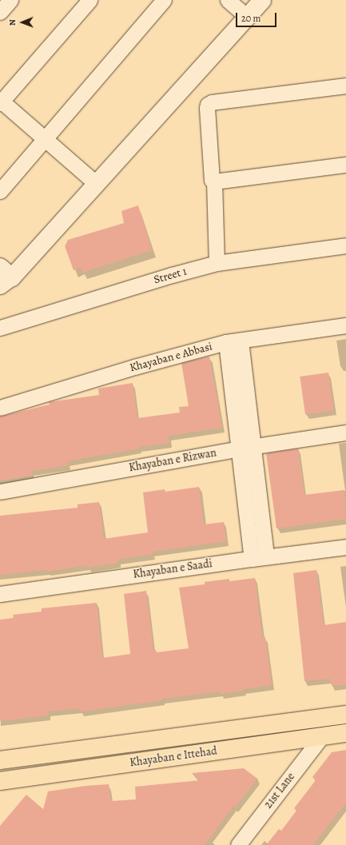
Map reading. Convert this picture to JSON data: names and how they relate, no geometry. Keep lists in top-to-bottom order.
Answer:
{
  "streets": {
    "main road": ["Khayaban e Ittehad"],
    "street": [
      "Street 1",
      "Khayaban e Abbasi",
      "Khayaban e Rizwan",
      "Khayaban e Saadi",
      "21st Lane"
    ]
  },
  "crossings": [
    ["Khayaban e Ittehad", "21st Lane"]
  ],
  "scale_bar": "20 m",
  "north": "left"
}
